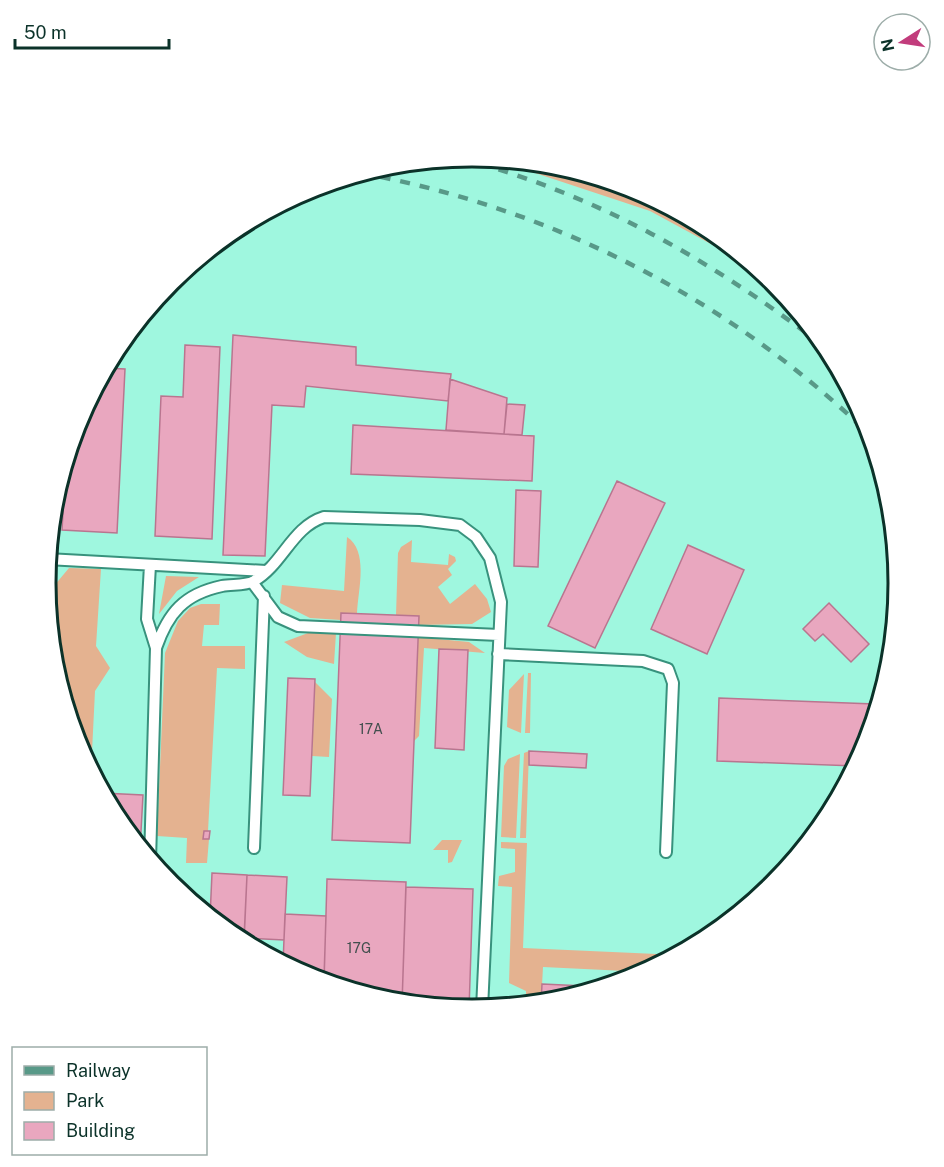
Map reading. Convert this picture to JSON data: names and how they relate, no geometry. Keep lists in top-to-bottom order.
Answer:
{
  "house_numbers": ["17A", "17G"],
  "legend": ["Railway", "Park", "Building"],
  "scale_bar": "50 m",
  "north": "left"
}
